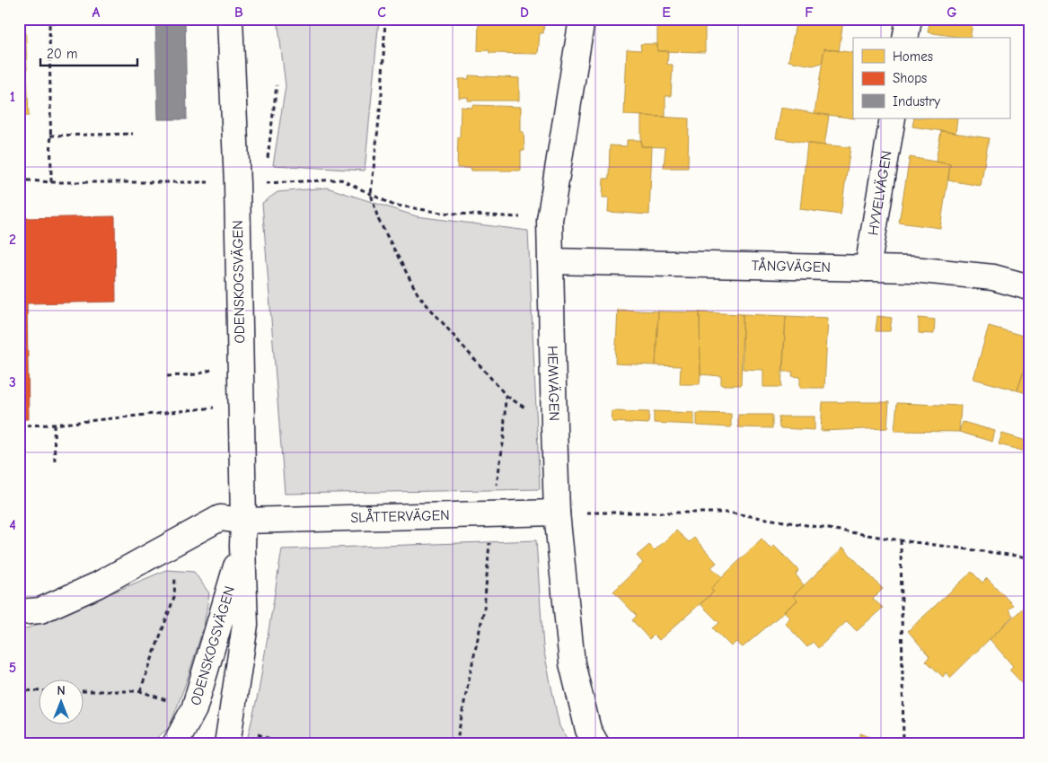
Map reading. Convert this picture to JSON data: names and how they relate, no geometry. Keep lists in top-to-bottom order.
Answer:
{
  "streets": {
    "street": [
      "HYVELVÄGEN",
      "TÅNGVÄGEN",
      "ODENSKOGSVÄGEN",
      "HEMVÄGEN",
      "SLÅTTERVÄGEN"
    ]
  },
  "crossings": [
    ["HYVELVÄGEN", "TÅNGVÄGEN"],
    ["TÅNGVÄGEN", "HEMVÄGEN"],
    ["ODENSKOGSVÄGEN", "SLÅTTERVÄGEN"],
    ["HEMVÄGEN", "SLÅTTERVÄGEN"]
  ],
  "legend": ["Homes", "Shops", "Industry"],
  "scale_bar": "20 m",
  "north": "top",
  "grid": {
    "columns": [
      "A",
      "B",
      "C",
      "D",
      "E",
      "F",
      "G"
    ],
    "rows": [
      "1",
      "2",
      "3",
      "4",
      "5"
    ]
  }
}
